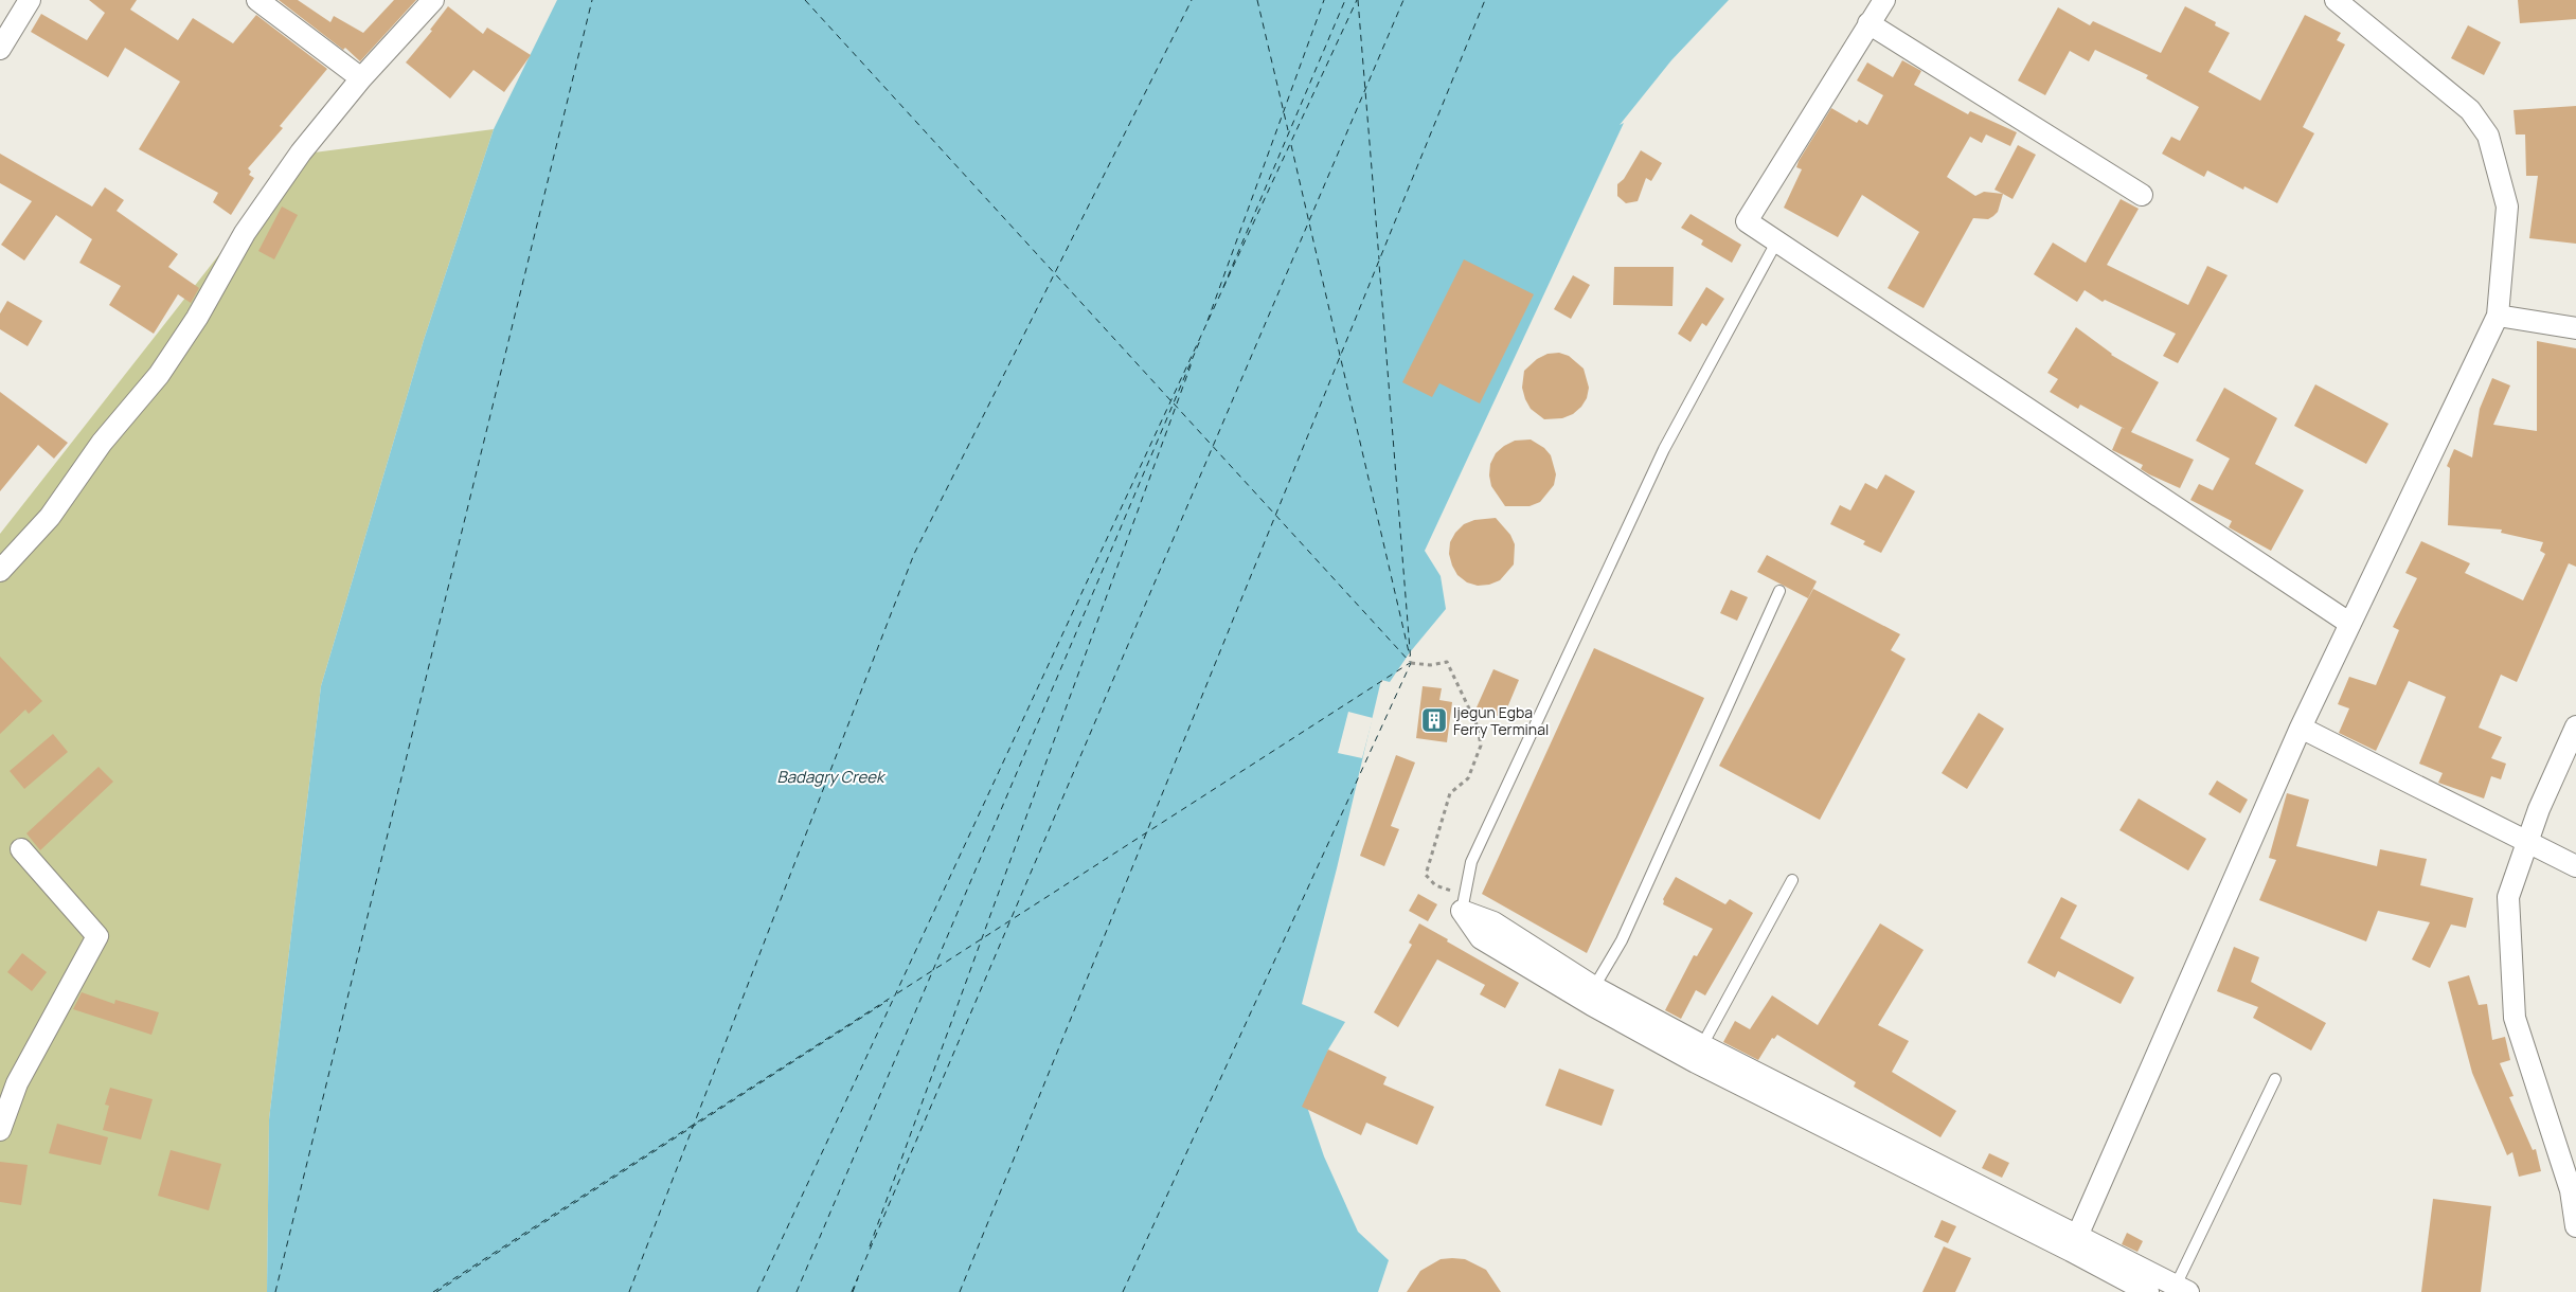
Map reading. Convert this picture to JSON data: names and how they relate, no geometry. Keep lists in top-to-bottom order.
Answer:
{
  "water": ["Badagry Creek"],
  "places": {
    "building": ["Ijegun Egba Ferry Terminal"]
  }
}
